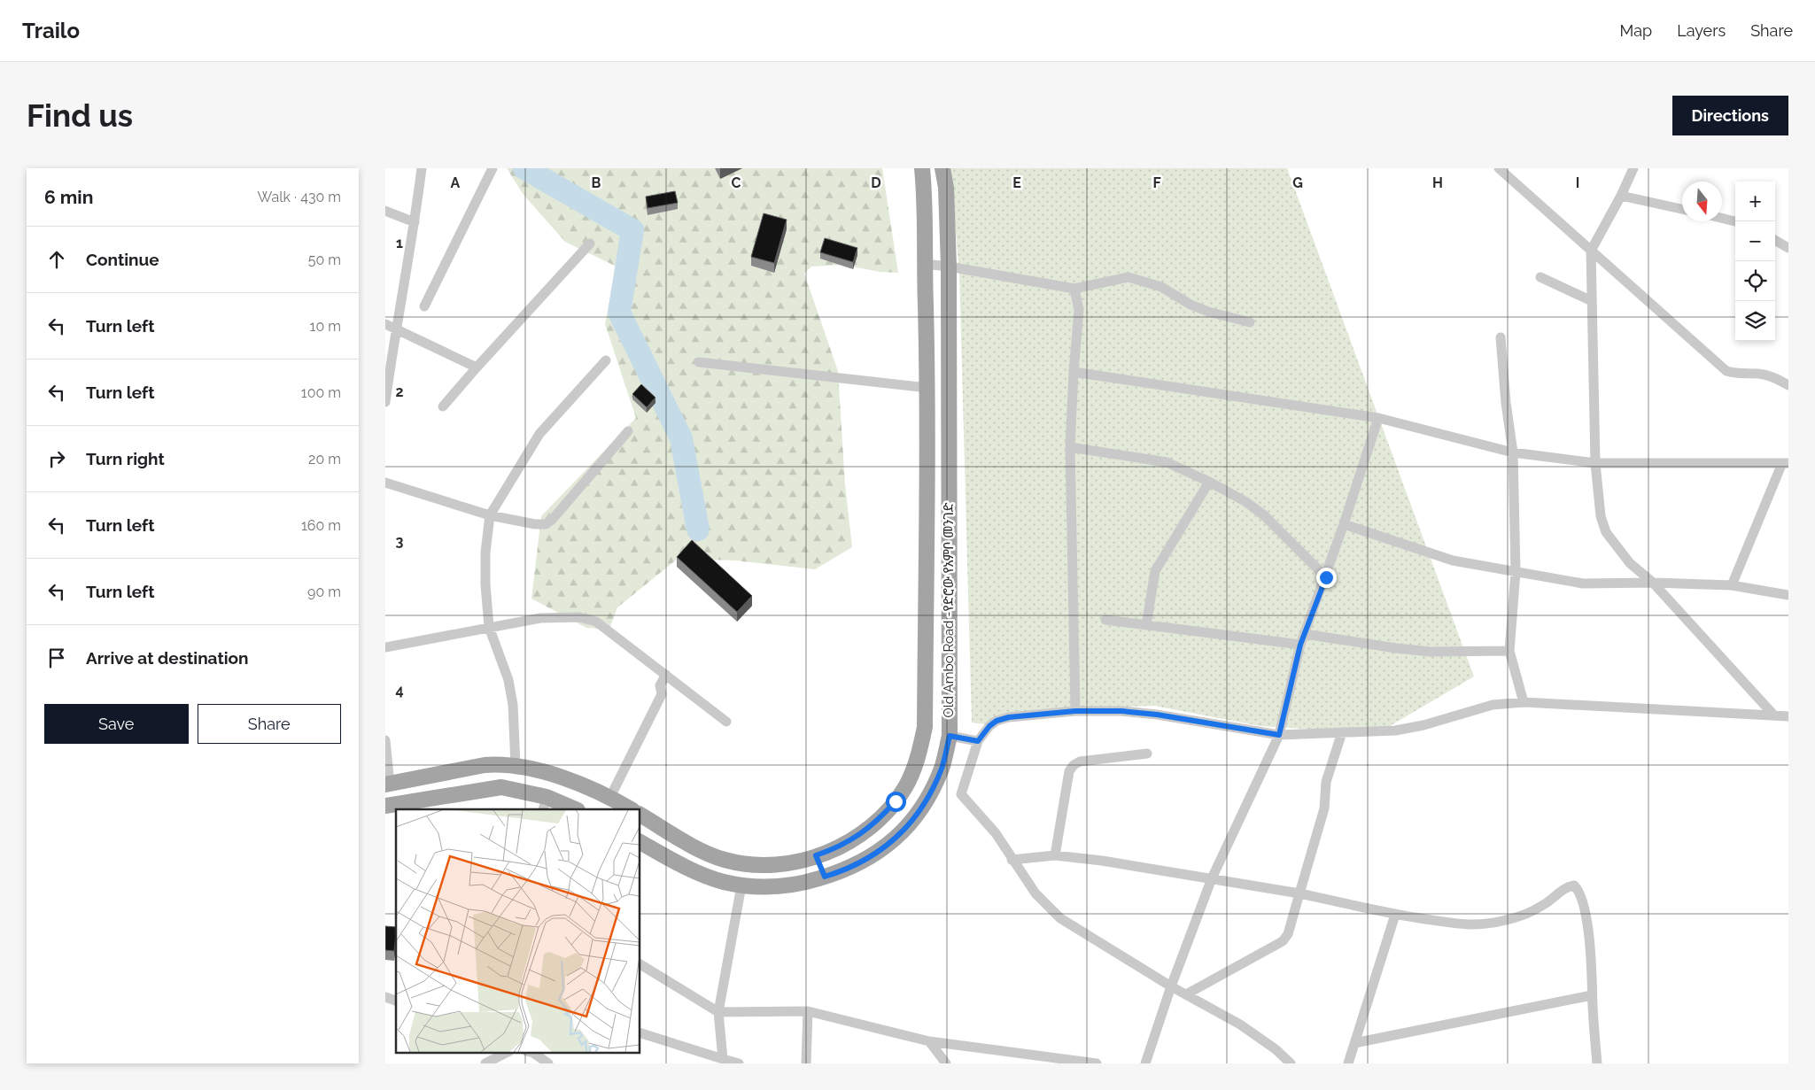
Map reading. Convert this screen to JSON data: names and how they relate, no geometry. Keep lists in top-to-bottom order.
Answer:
{
  "streets": {
    "main road": ["Old Ambo Road -የድሮው የአምቦ መንገድ"]
  },
  "north": "bottom",
  "page": {
    "header": "Trailo",
    "nav": ["Map", "Layers", "Share"],
    "buttons": [
      "Directions",
      ["Save", "Share"]
    ],
    "title": "Find us",
    "heading": ["6 min", "Walk · 430 m"],
    "map_buttons": ["+", "−"],
    "list": [
      ["Continue", "50 m"],
      ["Turn left", "10 m"],
      ["Turn left", "100 m"],
      ["Turn right", "20 m"],
      ["Turn left", "160 m"],
      ["Turn left", "90 m"],
      "Arrive at destination"
    ]
  },
  "grid": {
    "columns": [
      "A",
      "B",
      "C",
      "D",
      "E",
      "F",
      "G",
      "H",
      "I"
    ],
    "rows": [
      "1",
      "2",
      "3",
      "4"
    ]
  }
}
